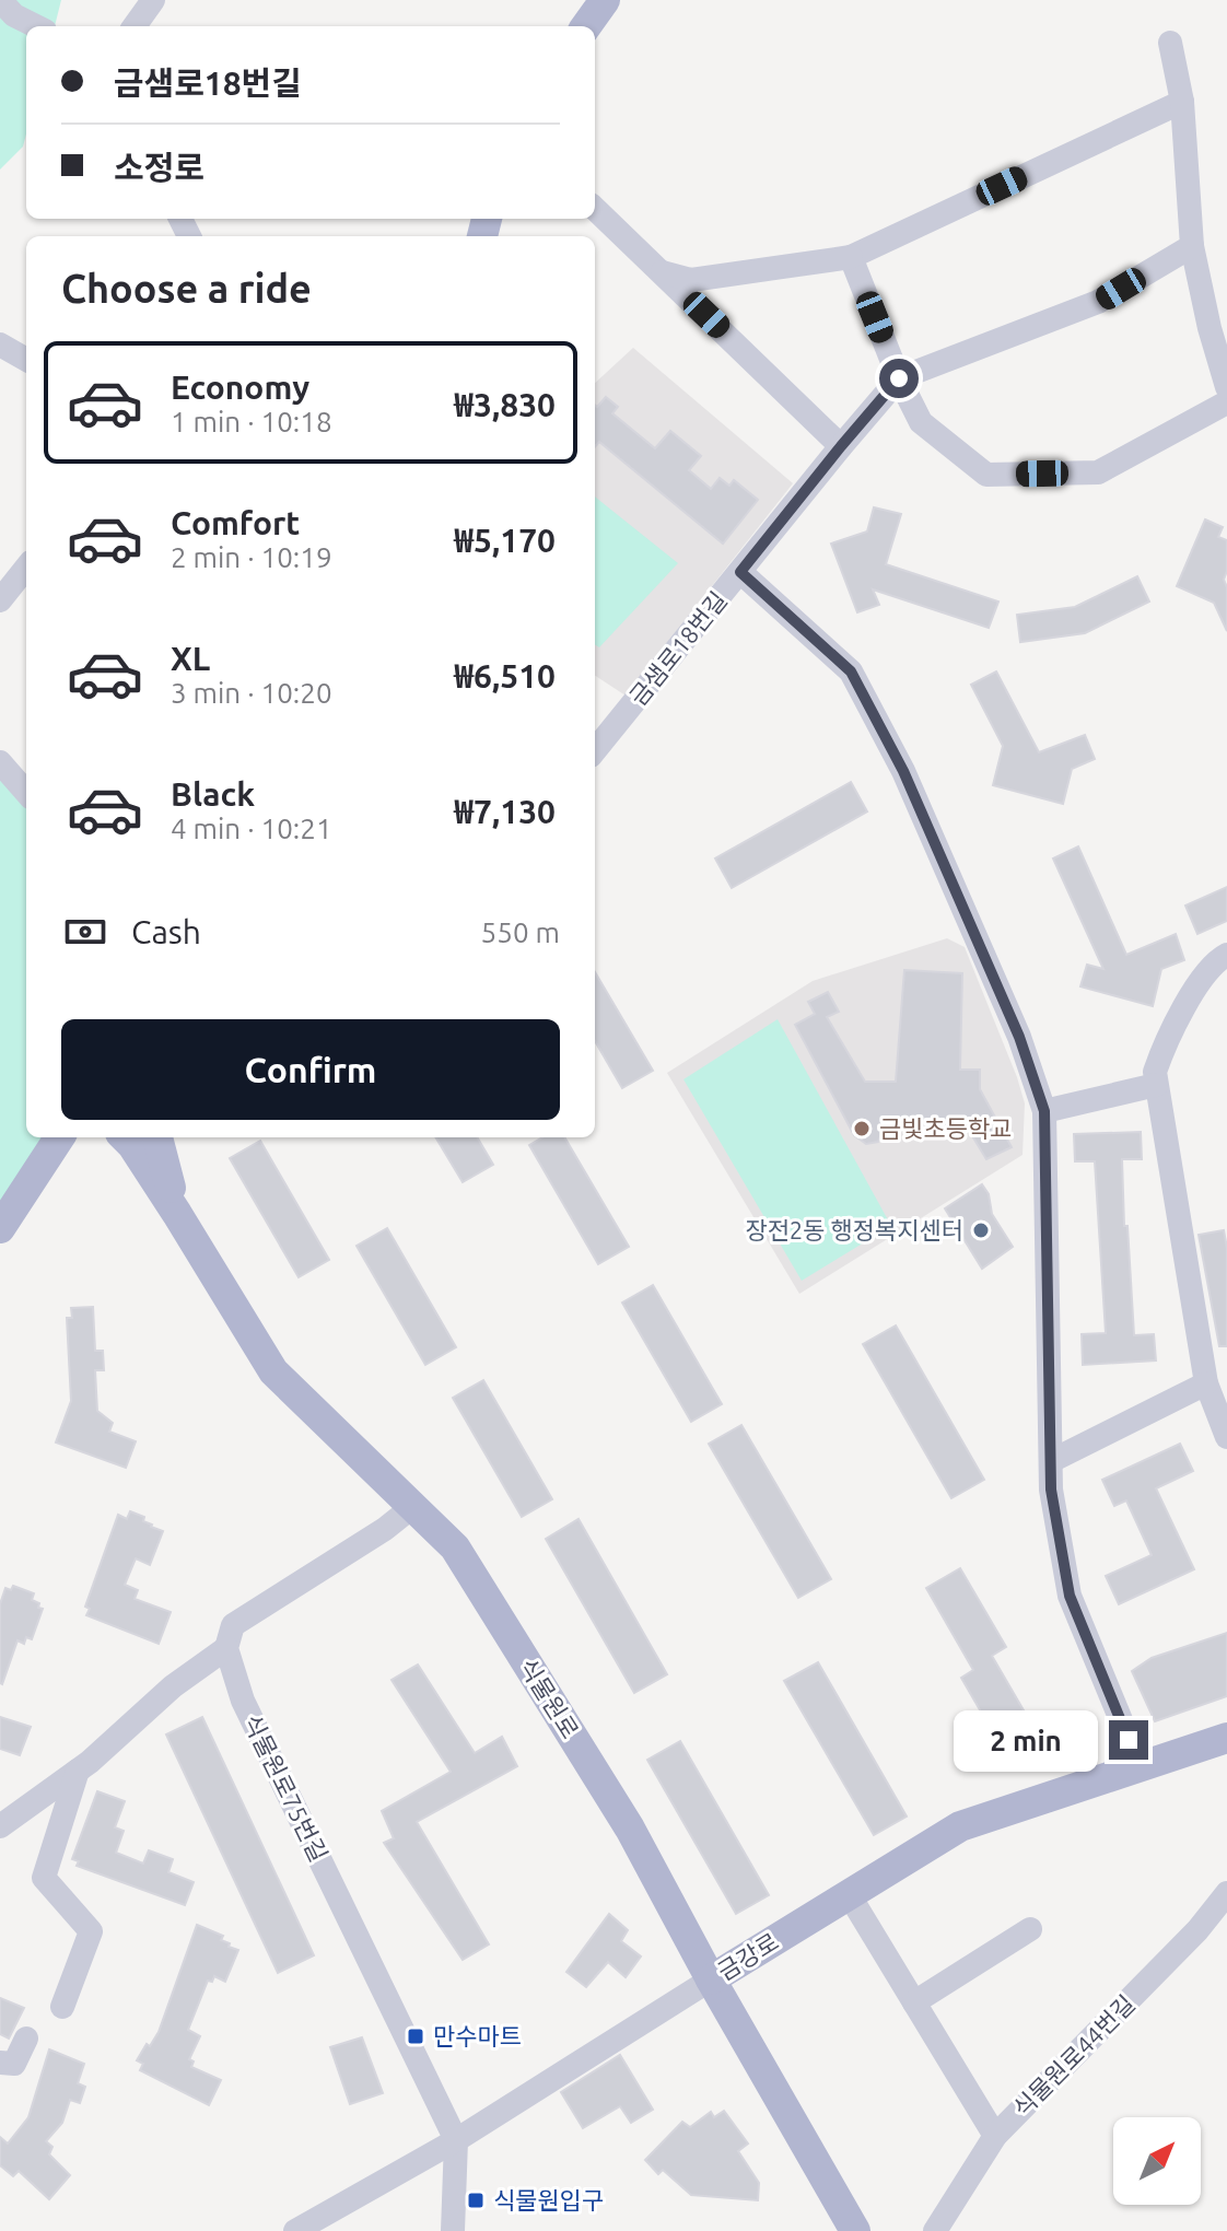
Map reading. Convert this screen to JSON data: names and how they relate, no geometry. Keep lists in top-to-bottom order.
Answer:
{
  "streets": {
    "main road": ["식물원로", "금강로"],
    "street": ["금샘로18번길", "식물원로75번길", "식물원로44번길"]
  },
  "crossings": [
    ["식물원로", "금강로"],
    ["식물원로75번길", "금강로"]
  ],
  "places": {
    "other": ["금빛초등학교", "장전2동 행정복지센터"],
    "transit": ["만수마트", "식물원입구"]
  },
  "north": "top right",
  "page": {
    "banner": ["금샘로18번길", "소정로"],
    "heading": "Choose a ride",
    "list": [
      {
        "name": "Economy",
        "note": "1 min · 10:18",
        "value": "₩3,830"
      },
      {
        "name": "Comfort",
        "note": "2 min · 10:19",
        "value": "₩5,170"
      },
      {
        "name": "XL",
        "note": "3 min · 10:20",
        "value": "₩6,510"
      },
      {
        "name": "Black",
        "note": "4 min · 10:21",
        "value": "₩7,130"
      }
    ],
    "pay": ["Cash", "550 m"],
    "buttons": "Confirm",
    "bubble": "2 min"
  }
}
